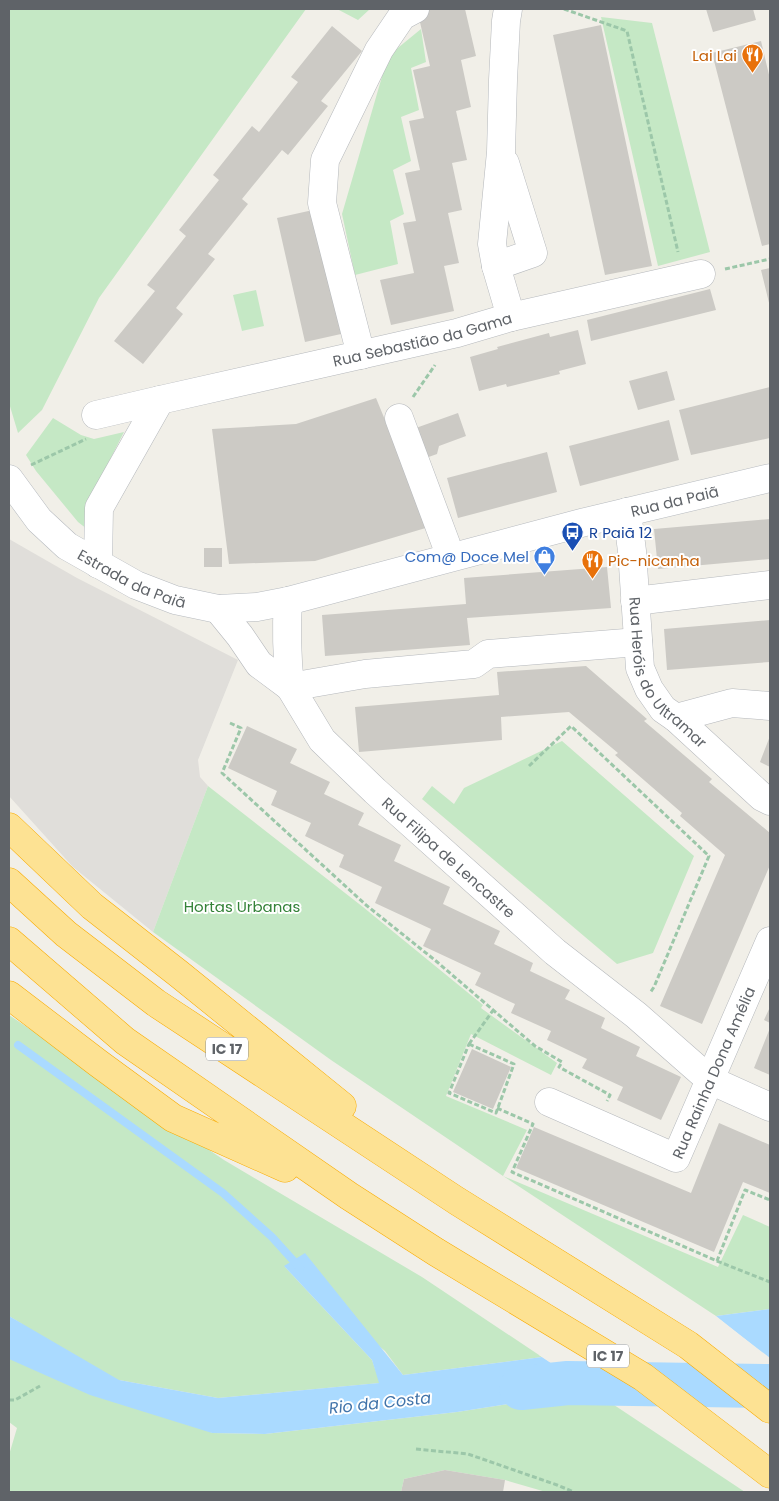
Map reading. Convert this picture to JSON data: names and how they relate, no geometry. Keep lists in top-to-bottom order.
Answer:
{
  "streets": {
    "highway": ["IC 17"],
    "street": [
      "Rua Sebastião da Gama",
      "Rua da Paiã",
      "Estrada da Paiã",
      "Rua Heróis do Ultramar",
      "Rua Filipa de Lencastre",
      "Rua Rainha Dona Amélia"
    ]
  },
  "crossings": [
    ["Rua da Paiã", "Estrada da Paiã"],
    ["Rua da Paiã", "Rua Heróis do Ultramar"],
    ["Estrada da Paiã", "Rua Filipa de Lencastre"],
    ["Rua Filipa de Lencastre", "Rua Rainha Dona Amélia"]
  ],
  "water": ["Rio da Costa"],
  "parks": ["Hortas Urbanas"],
  "places": {
    "restaurant": ["Lai Lai", "Pic-nicanha"],
    "bus stop": ["R Paiã 12"],
    "shop": ["Com@ Doce Mel"]
  }
}
